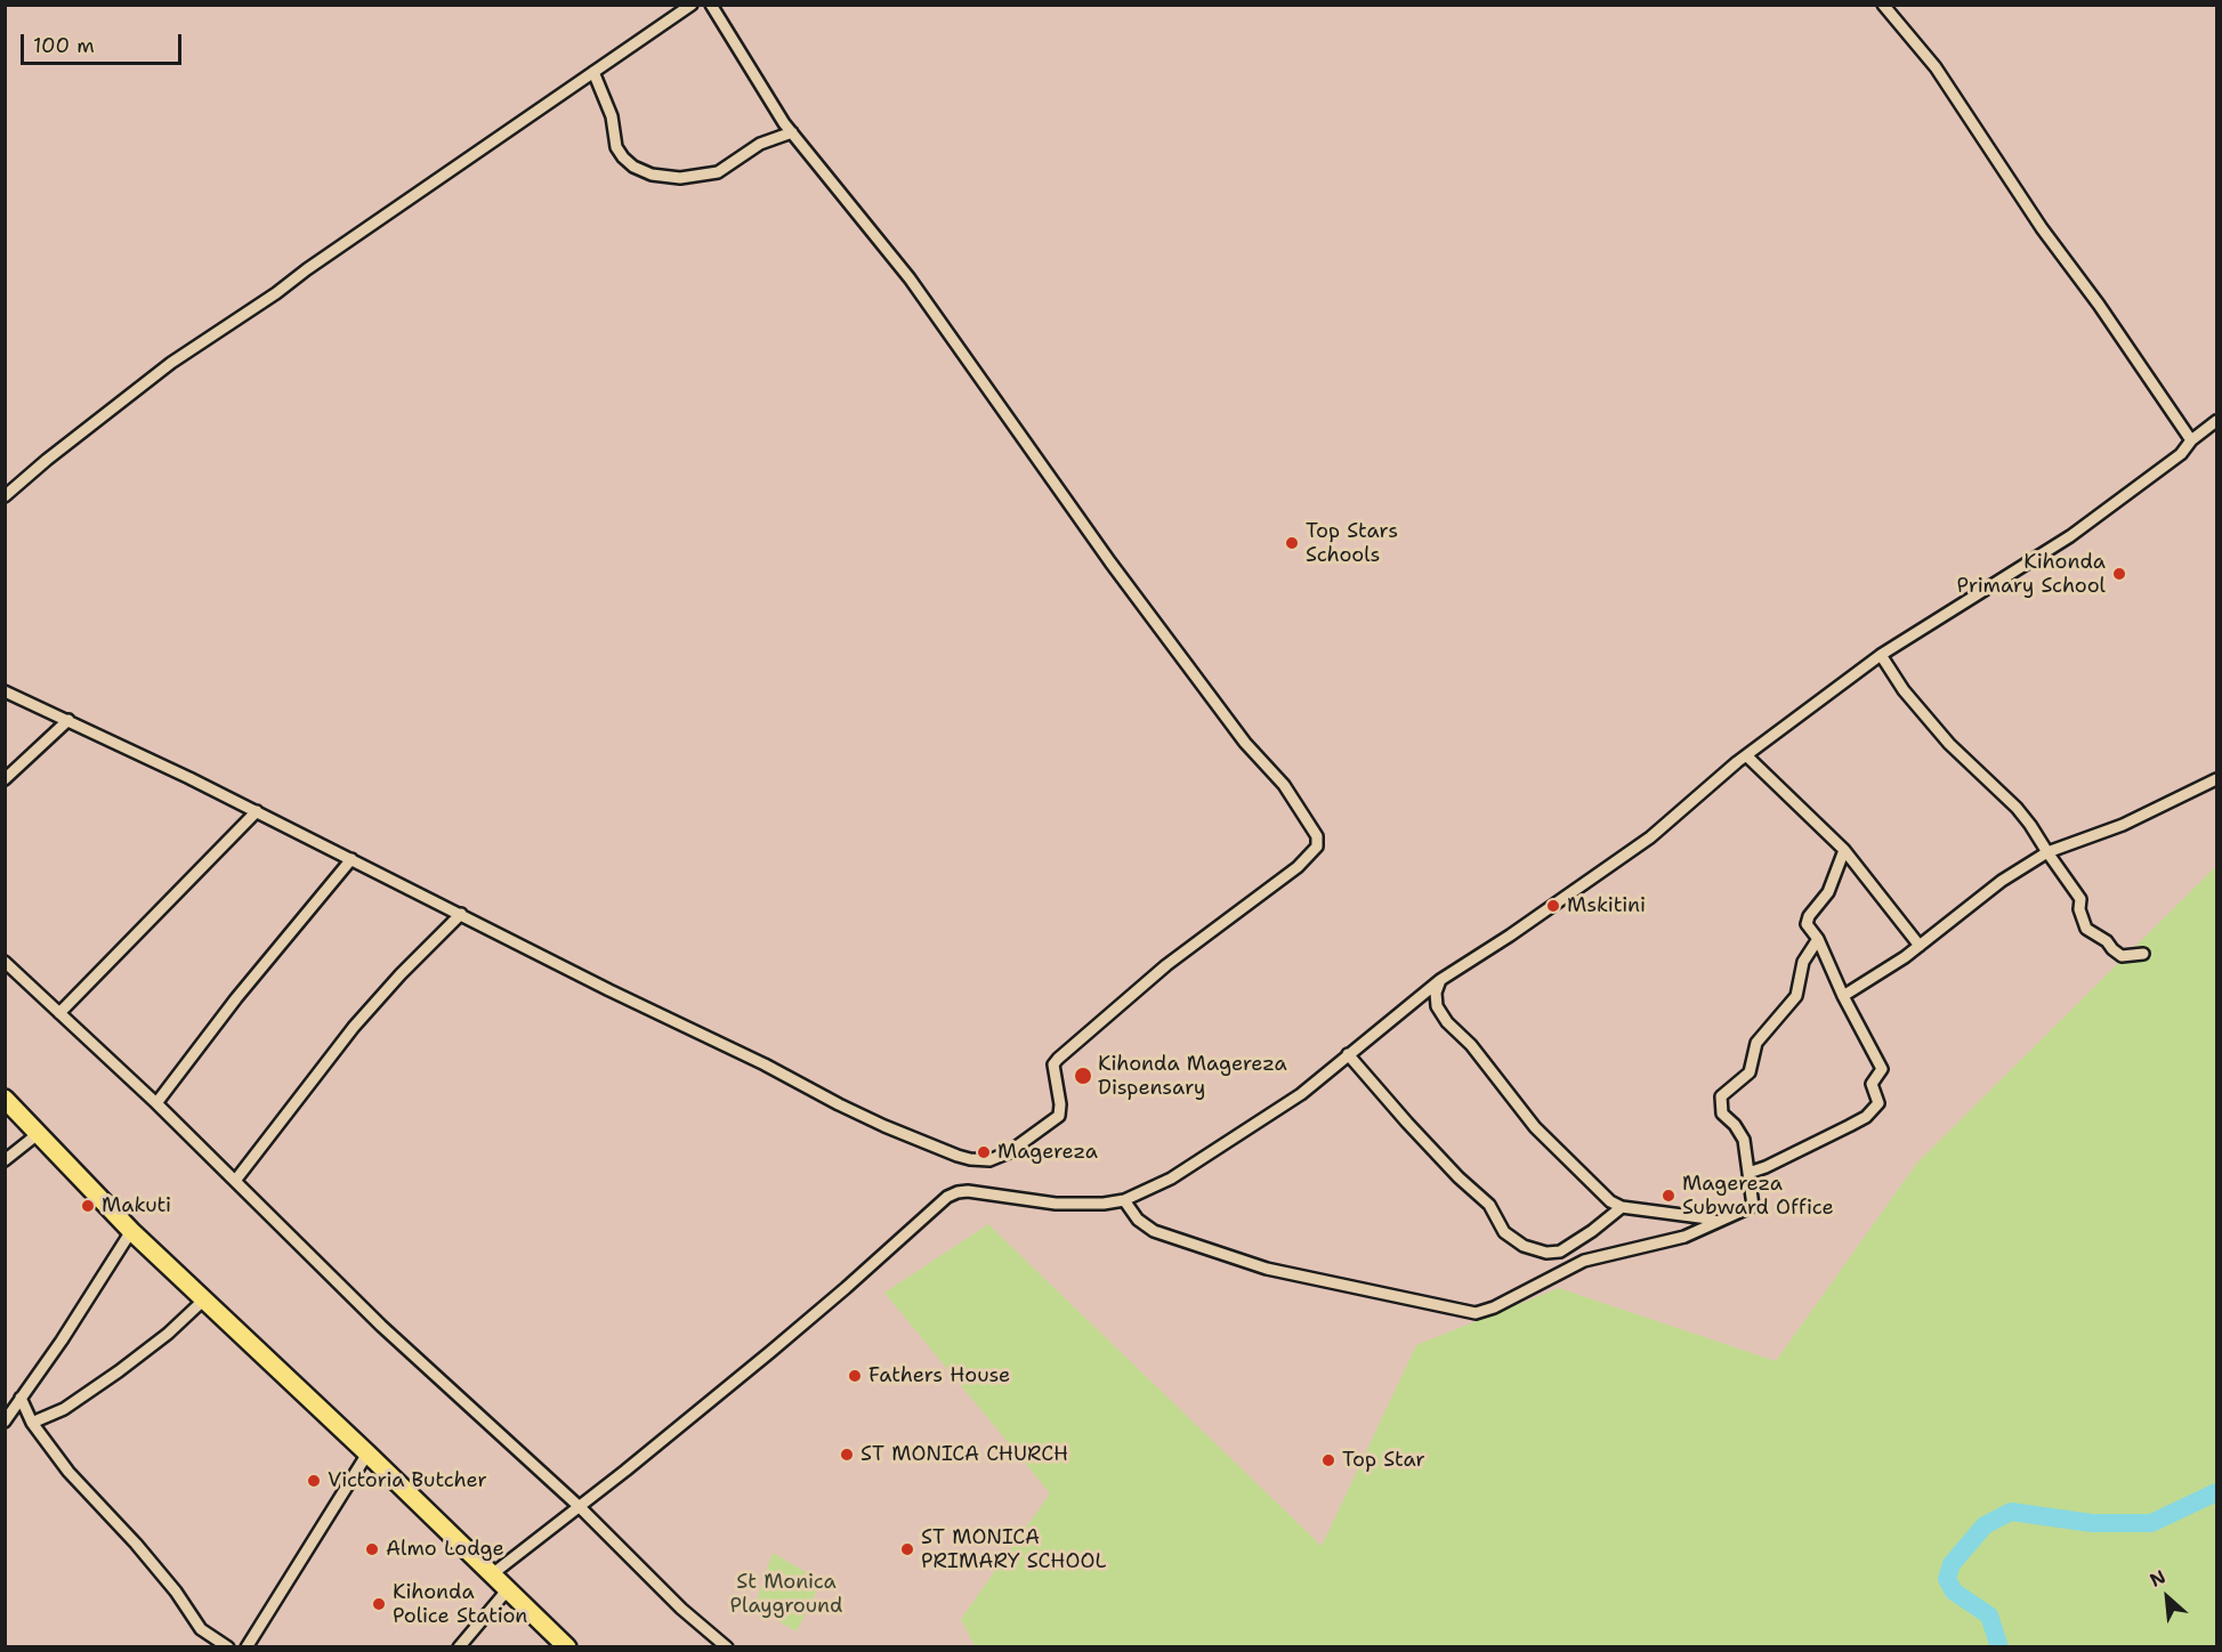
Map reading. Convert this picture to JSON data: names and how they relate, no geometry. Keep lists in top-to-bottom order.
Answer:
{
  "parks": ["St Monica Playground"],
  "places": [
    "Top Stars Schools",
    "Kihonda Primary School",
    "Mskitini",
    "Kihonda Magereza Dispensary",
    "Magereza",
    "Magereza Subward Office",
    "Makuti",
    "Fathers House",
    "ST MONICA CHURCH",
    "Top Star",
    "Victoria Butcher",
    "Almo Lodge",
    "ST MONICA PRIMARY SCHOOL",
    "Kihonda Police Station"
  ],
  "scale_bar": "100 m",
  "north": "top left"
}
